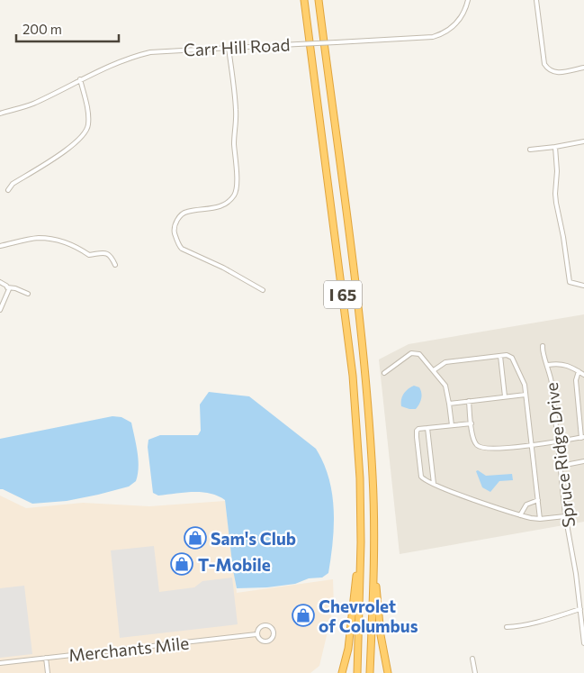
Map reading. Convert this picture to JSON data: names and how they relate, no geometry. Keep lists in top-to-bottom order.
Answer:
{
  "streets": {
    "highway": ["I 65"],
    "street": ["Carr Hill Road", "Spruce Ridge Drive", "Merchants Mile"]
  },
  "places": {
    "shop": ["Sam's Club", "T-Mobile", "Chevrolet of Columbus"]
  },
  "scale_bar": "200 m"
}
